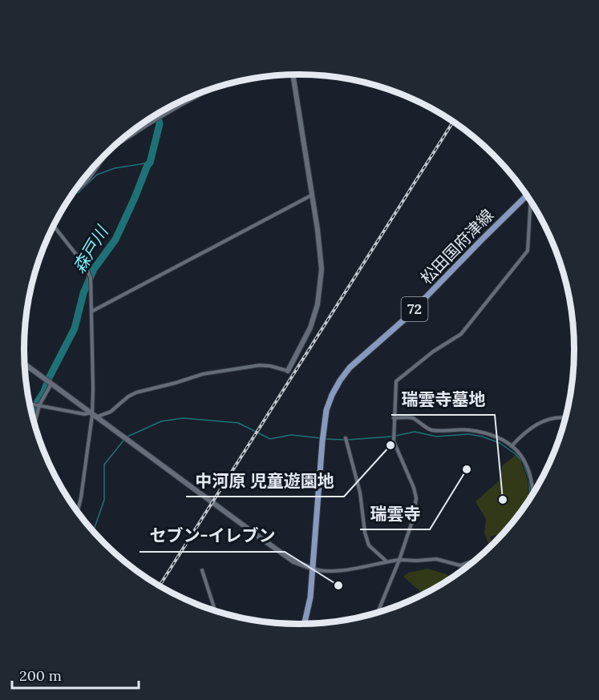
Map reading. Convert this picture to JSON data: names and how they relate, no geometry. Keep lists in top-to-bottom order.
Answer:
{
  "streets": {
    "main road": ["松田国府津線", "72"]
  },
  "water": ["森戸川"],
  "places": [
    "中河原 児童遊園地",
    "瑞雲寺",
    "瑞雲寺墓地",
    "セブン-イレブン"
  ],
  "scale_bar": "200 m"
}
